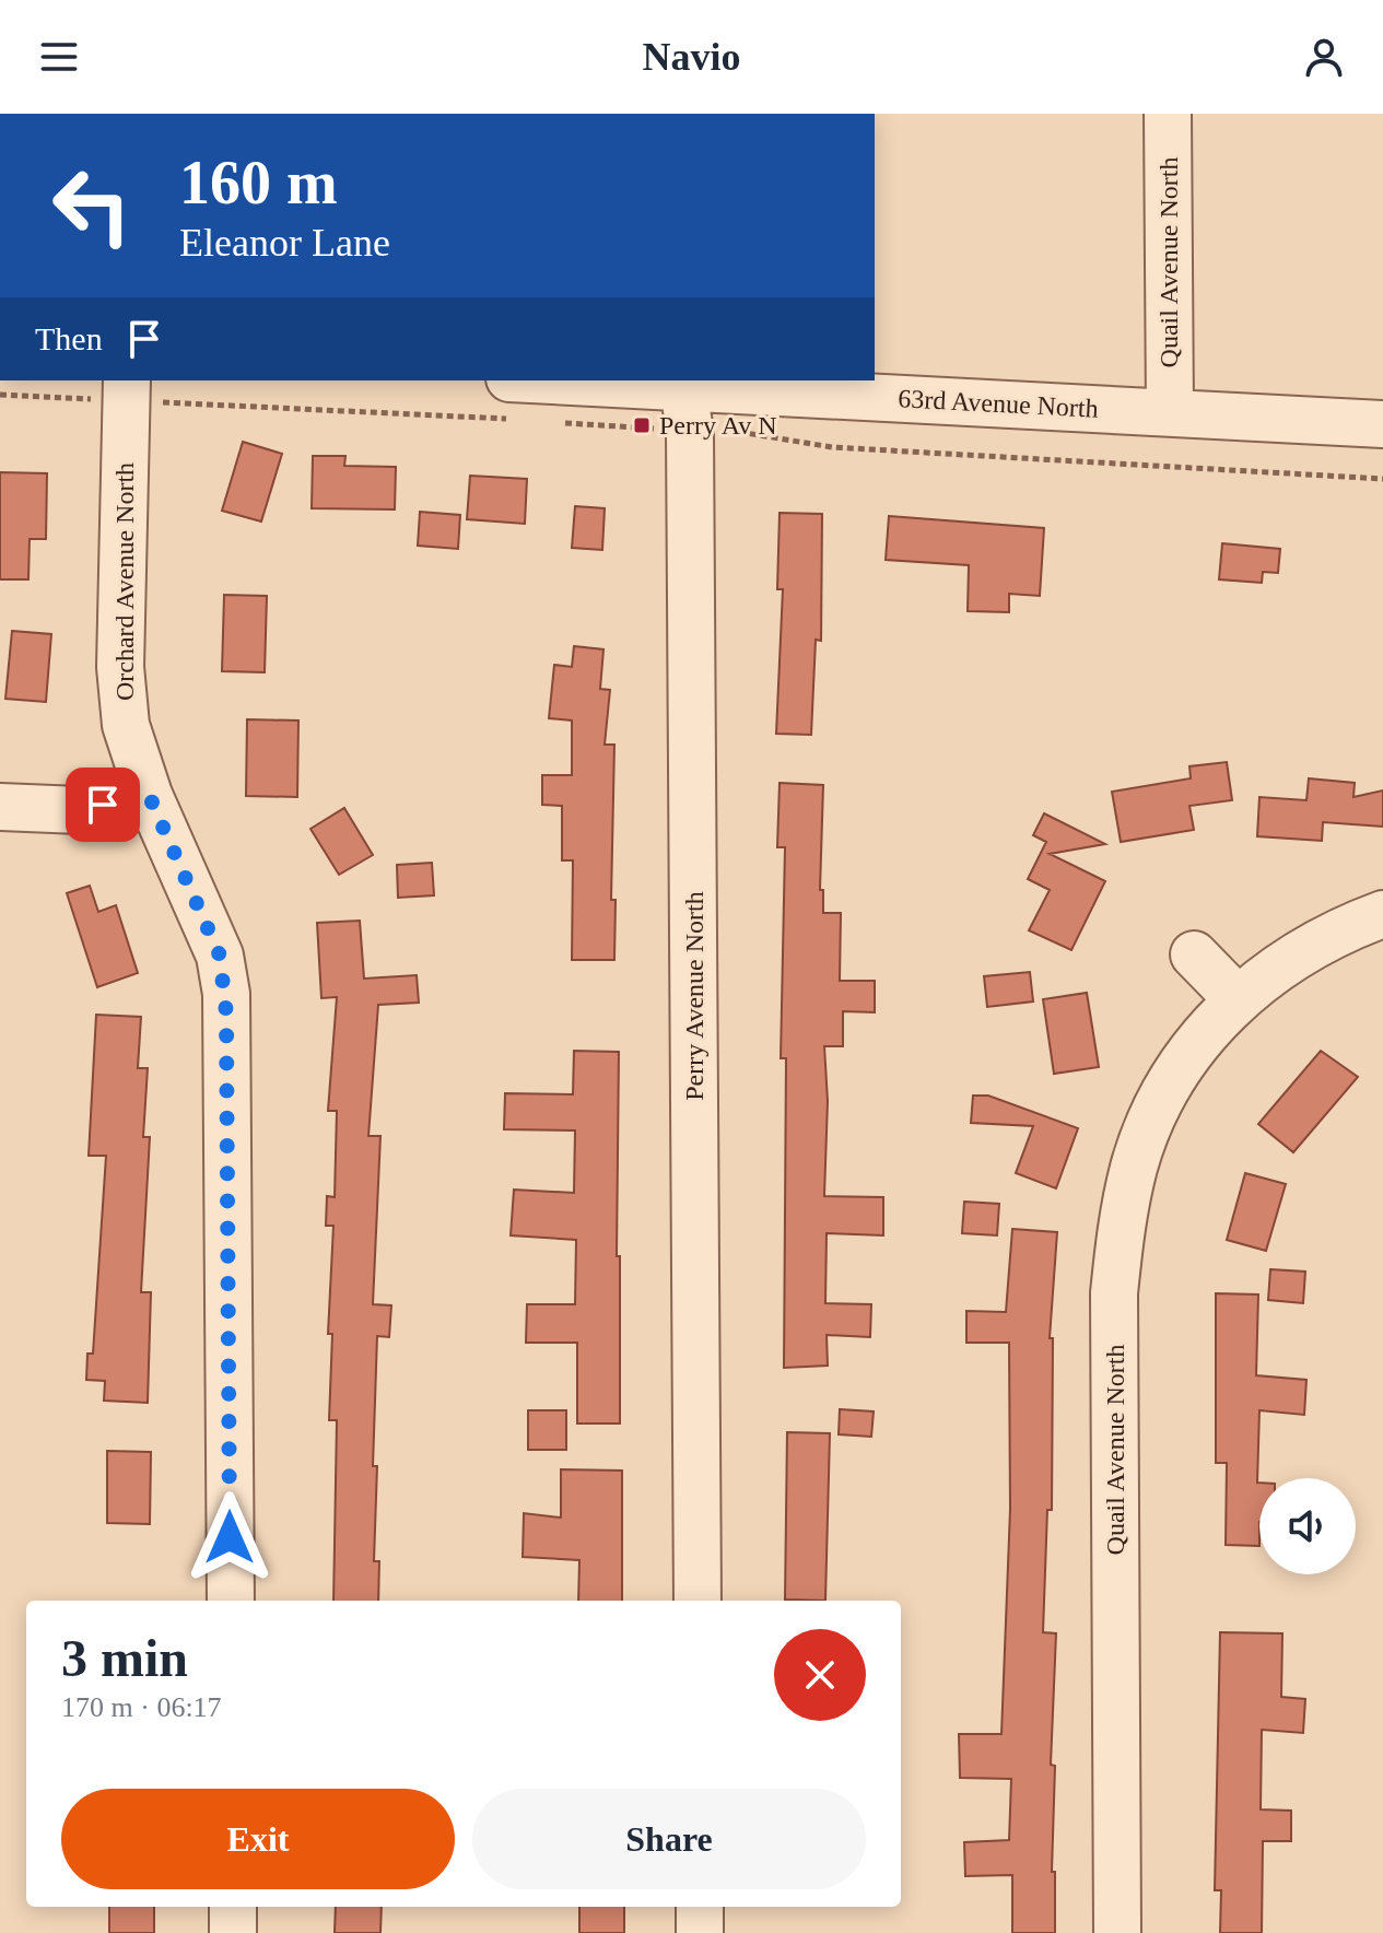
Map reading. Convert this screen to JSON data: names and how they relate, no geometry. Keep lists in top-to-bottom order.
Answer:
{
  "streets": {
    "street": [
      "Quail Avenue North",
      "63rd Avenue North",
      "Orchard Avenue North",
      "Perry Avenue North"
    ]
  },
  "crossings": [
    ["Quail Avenue North", "63rd Avenue North"],
    ["63rd Avenue North", "Perry Avenue North"]
  ],
  "places": {
    "transit": ["Perry Av N"]
  },
  "page": {
    "header": "Navio",
    "turn": ["160 m", "Eleanor Lane"],
    "then": "Then",
    "heading": ["3 min", "170 m · 06:17"],
    "buttons": ["Exit", "Share"]
  }
}
